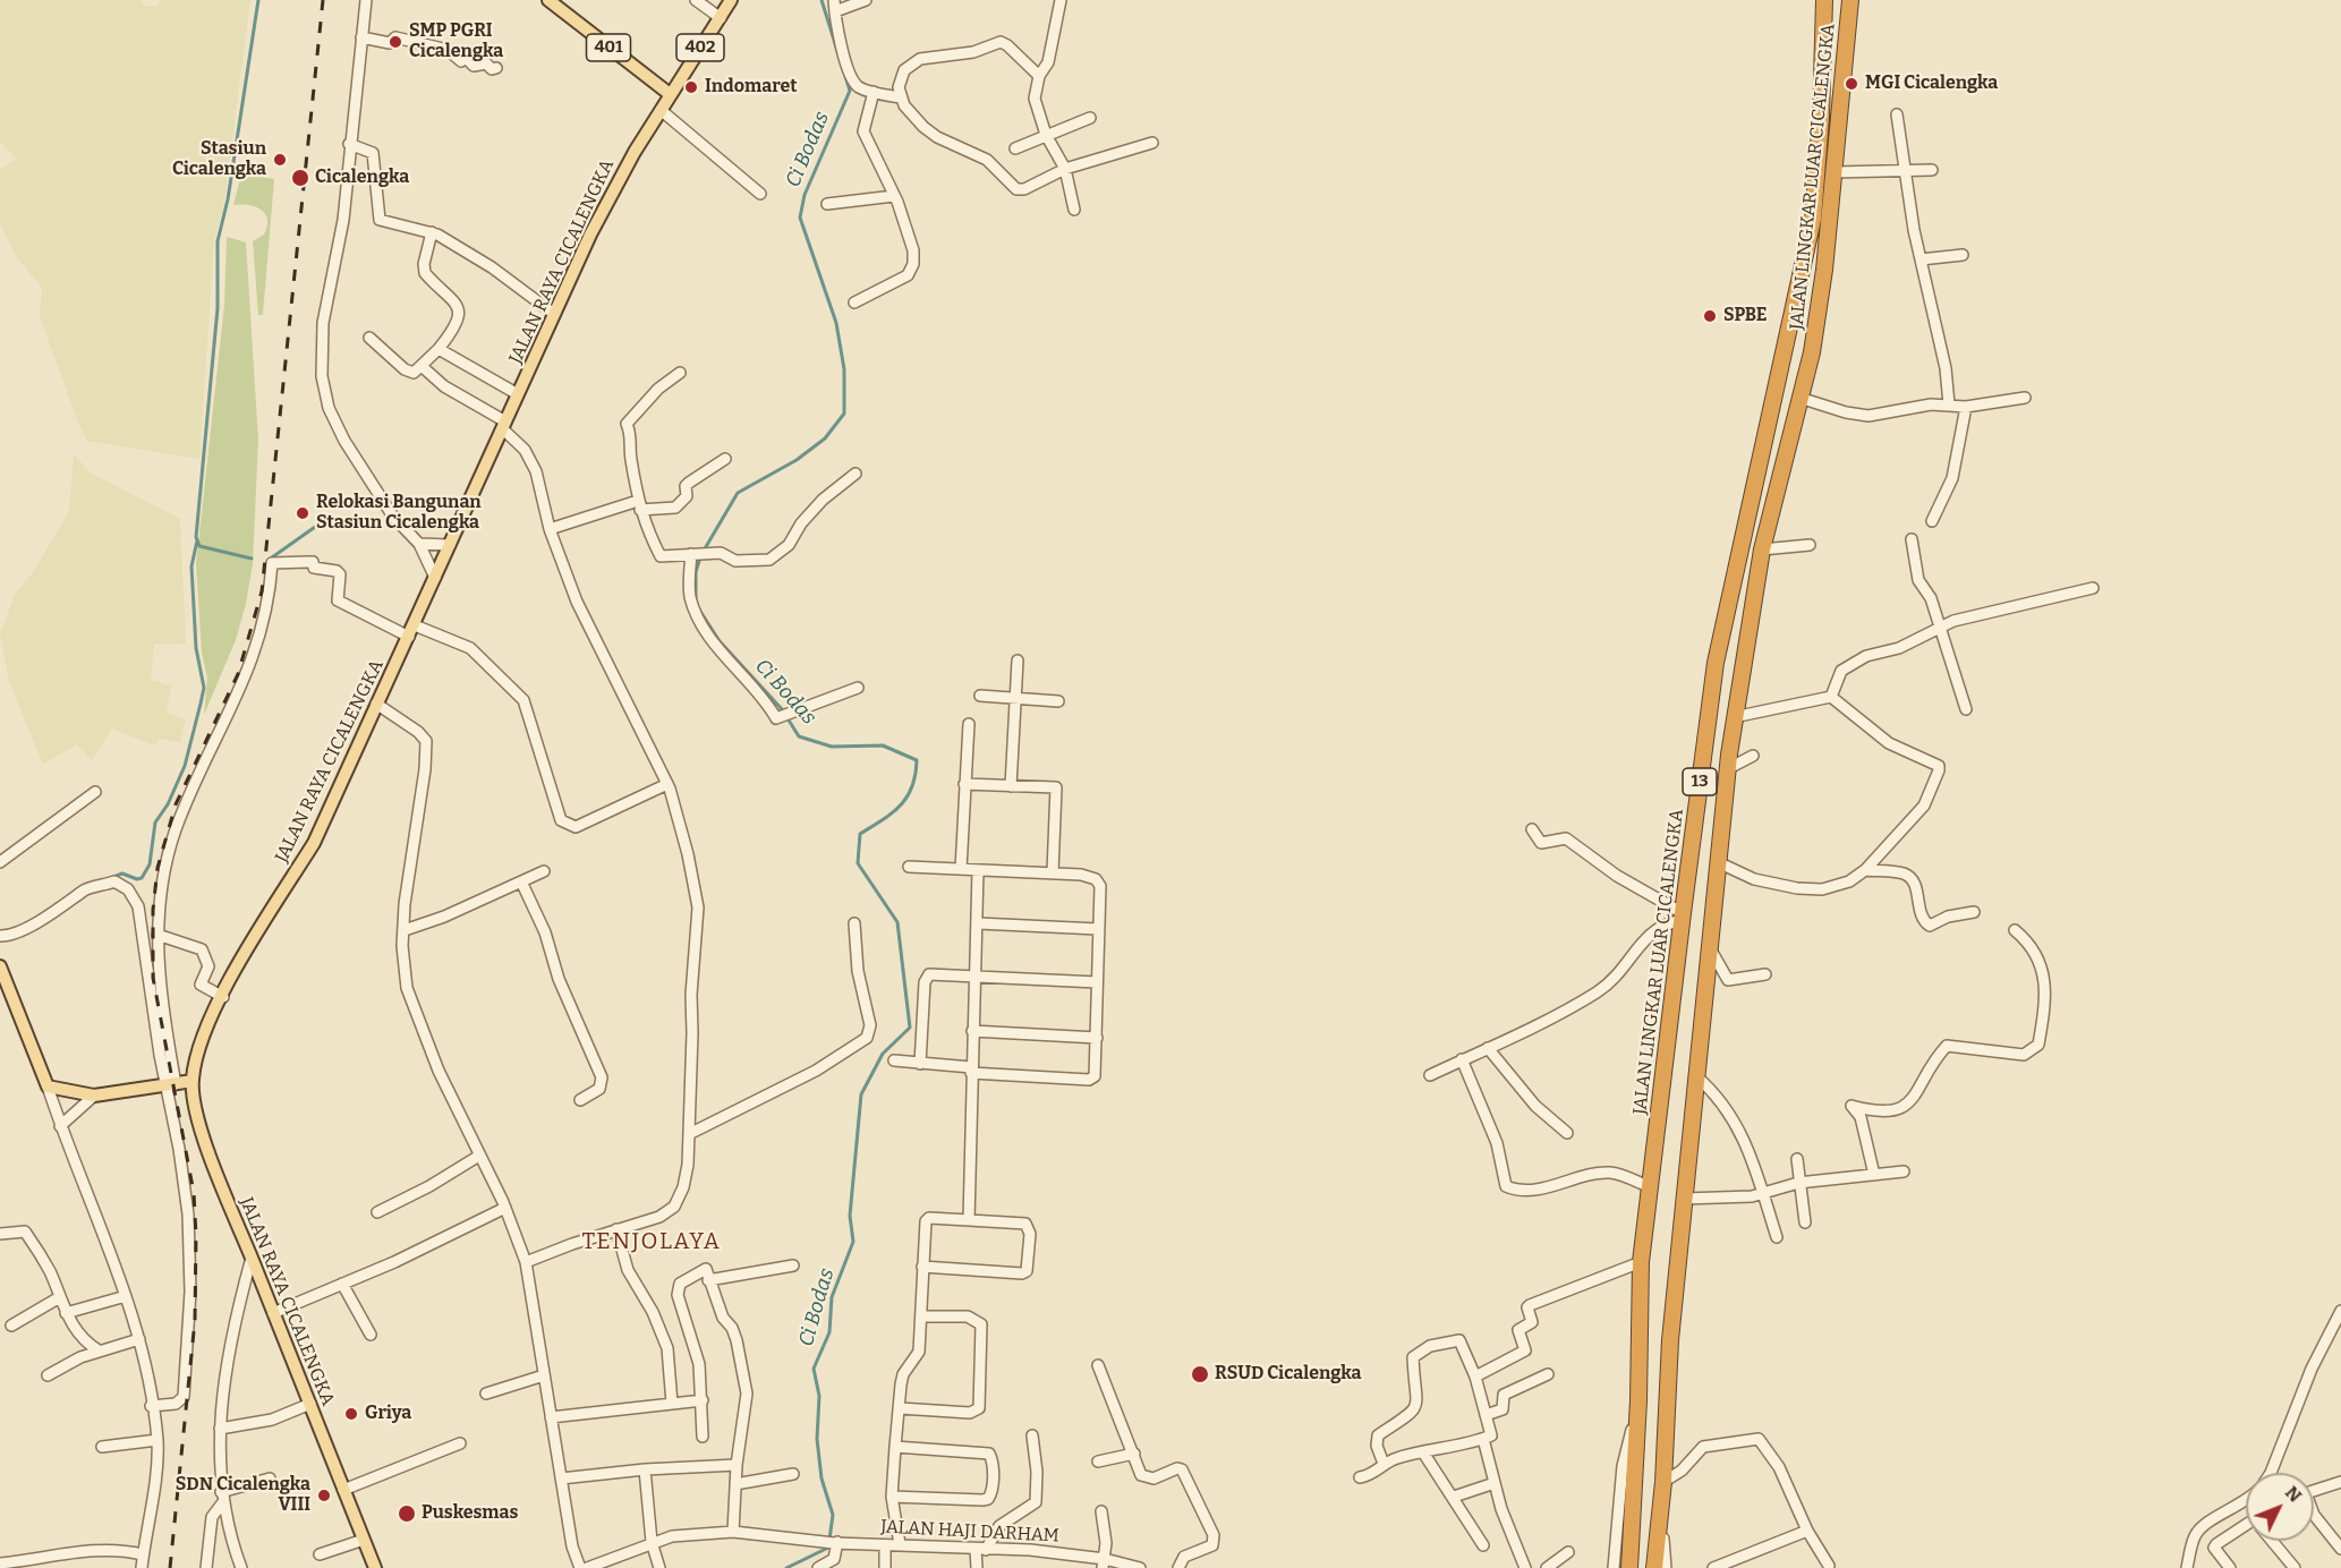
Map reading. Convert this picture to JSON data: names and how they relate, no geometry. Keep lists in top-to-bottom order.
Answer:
{
  "streets": {
    "highway": ["JALAN LINGKAR LUAR CICALENGKA", "13"],
    "main road": ["401", "402", "JALAN RAYA CICALENGKA"],
    "street": ["JALAN HAJI DARHAM"]
  },
  "crossings": [
    ["401", "402"],
    ["401", "JALAN RAYA CICALENGKA"],
    ["402", "JALAN RAYA CICALENGKA"]
  ],
  "districts": ["TENJOLAYA"],
  "water": ["Ci Bodas"],
  "places": [
    "SMP PGRI Cicalengka",
    "MGI Cicalengka",
    "Indomaret",
    "Stasiun Cicalengka",
    "Cicalengka",
    "SPBE",
    "Relokasi Bangunan Stasiun Cicalengka",
    "RSUD Cicalengka",
    "Griya",
    "SDN Cicalengka VIII",
    "Puskesmas"
  ],
  "north": "top right"
}
